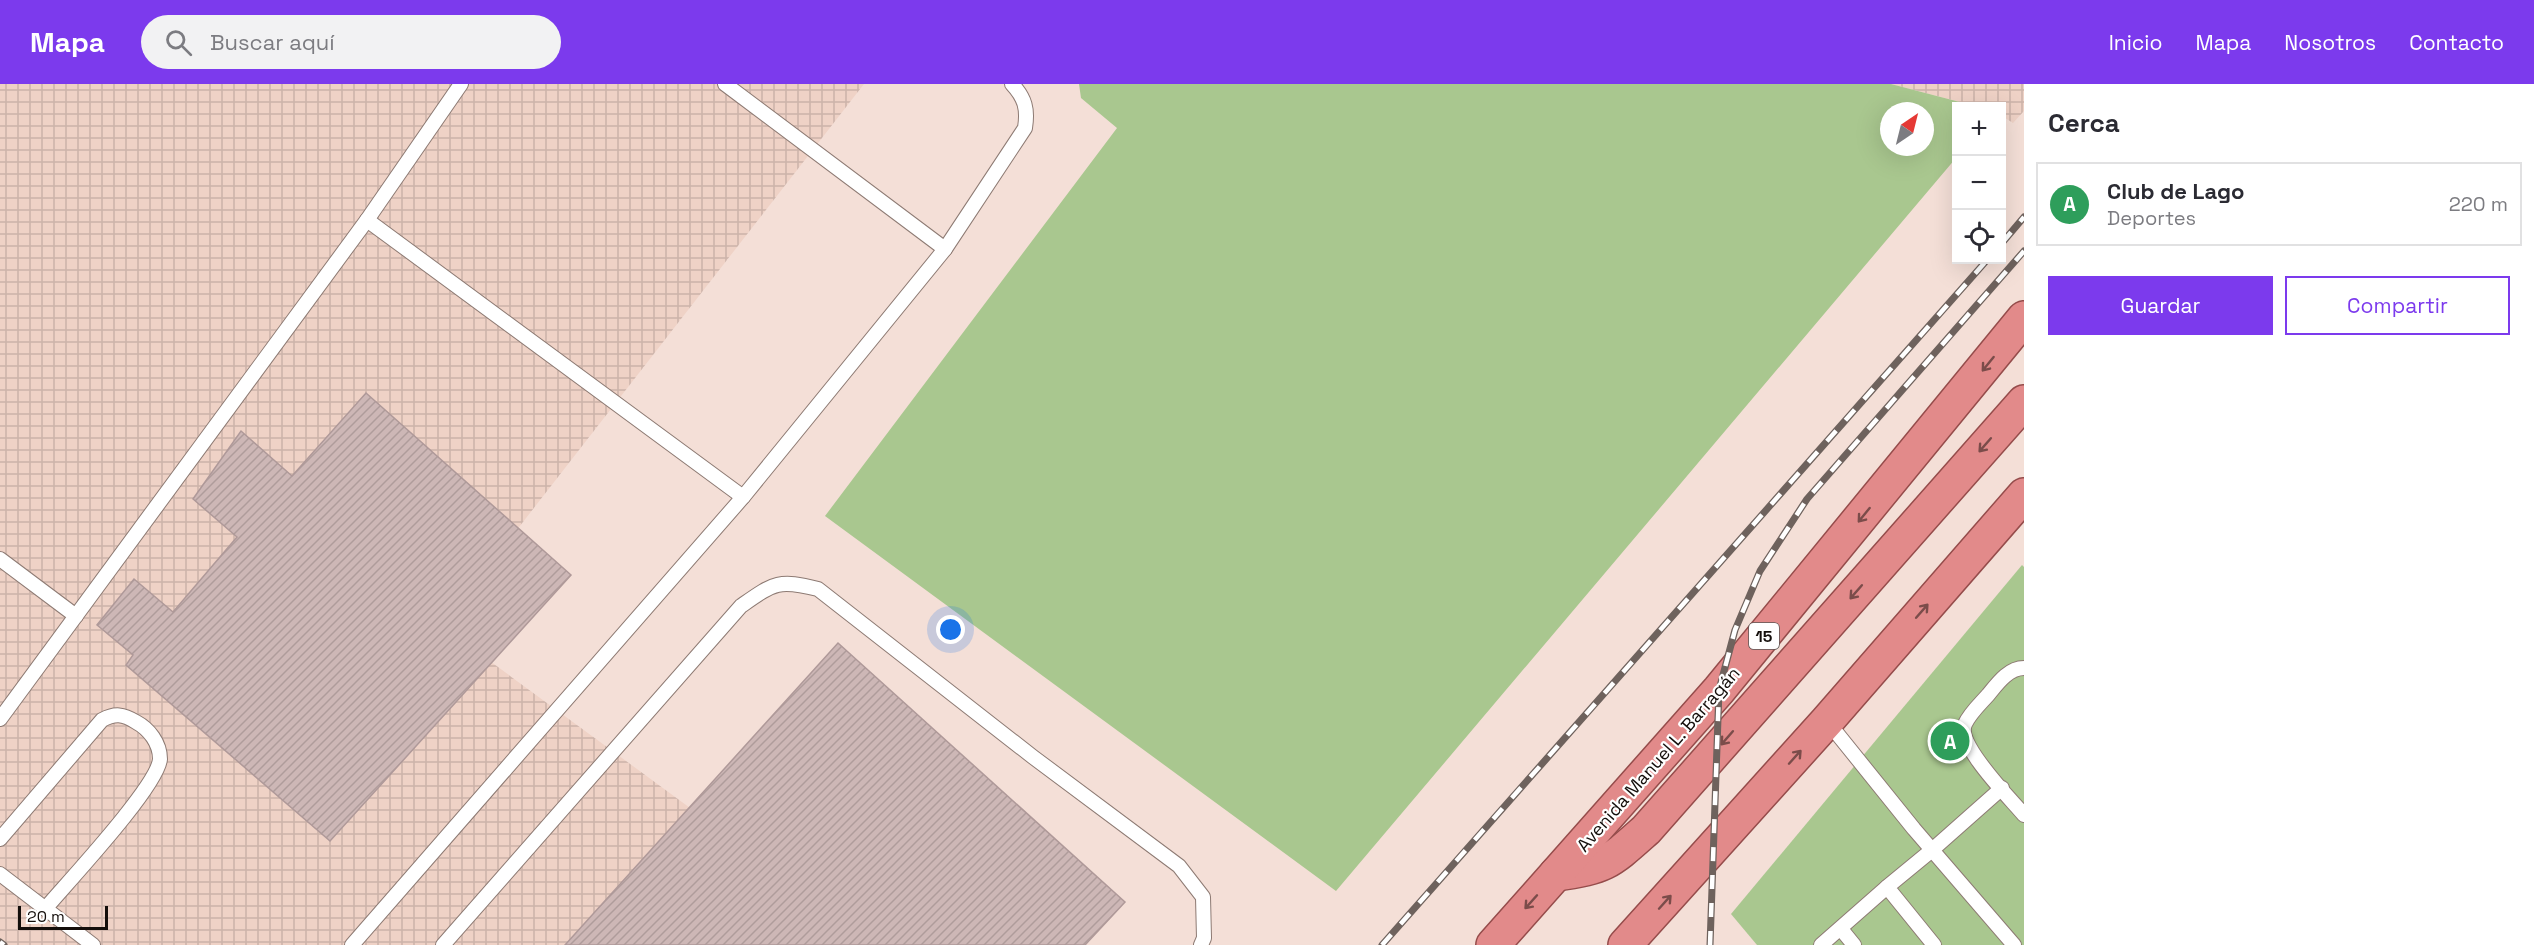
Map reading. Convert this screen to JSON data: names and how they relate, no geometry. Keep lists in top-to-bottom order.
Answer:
{
  "streets": {
    "highway": ["15", "Avenida Manuel L. Barragán"]
  },
  "scale_bar": "20 m",
  "north": "top right",
  "page": {
    "header": "Mapa",
    "search": "Buscar aquí",
    "nav": [
      "Inicio",
      "Mapa",
      "Nosotros",
      "Contacto"
    ],
    "heading": "Cerca",
    "map_buttons": ["+", "−"],
    "list": [
      {
        "mark": "A",
        "name": "Club de Lago",
        "note": "Deportes",
        "value": "220 m"
      }
    ],
    "buttons": ["Guardar", "Compartir"],
    "pins": "A",
    "scale": "20 m"
  }
}
